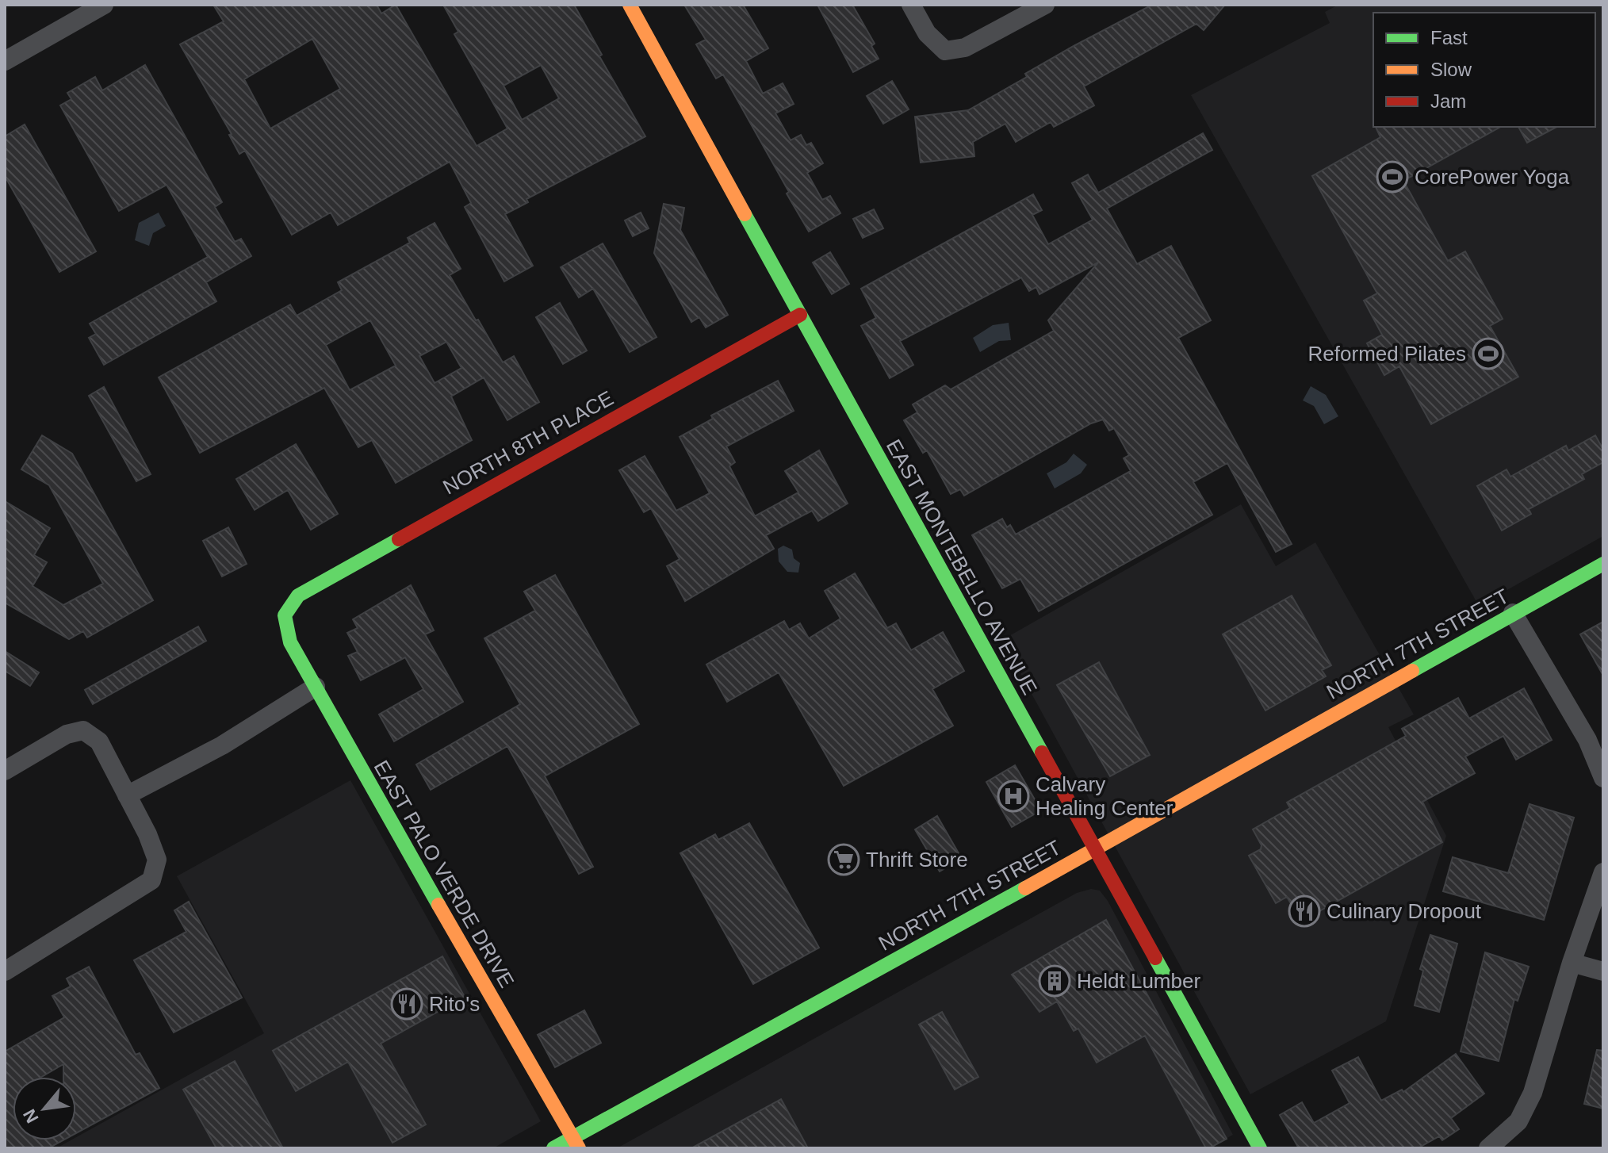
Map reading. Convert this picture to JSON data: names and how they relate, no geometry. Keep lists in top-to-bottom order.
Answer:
{
  "streets": {
    "street": [
      "NORTH 8TH PLACE",
      "EAST MONTEBELLO AVENUE",
      "NORTH 7TH STREET",
      "EAST PALO VERDE DRIVE"
    ]
  },
  "crossings": [
    ["NORTH 8TH PLACE", "EAST MONTEBELLO AVENUE"],
    ["NORTH 8TH PLACE", "EAST PALO VERDE DRIVE"],
    ["EAST MONTEBELLO AVENUE", "NORTH 7TH STREET"],
    ["NORTH 7TH STREET", "EAST PALO VERDE DRIVE"]
  ],
  "places": {
    "sports": ["CorePower Yoga", "Reformed Pilates"],
    "hospital": ["Calvary Healing Center"],
    "supermarket": ["Thrift Store"],
    "restaurant": ["Culinary Dropout", "Rito's"],
    "building": ["Heldt Lumber"]
  },
  "legend": ["Fast", "Slow", "Jam"],
  "north": "bottom left"
}
